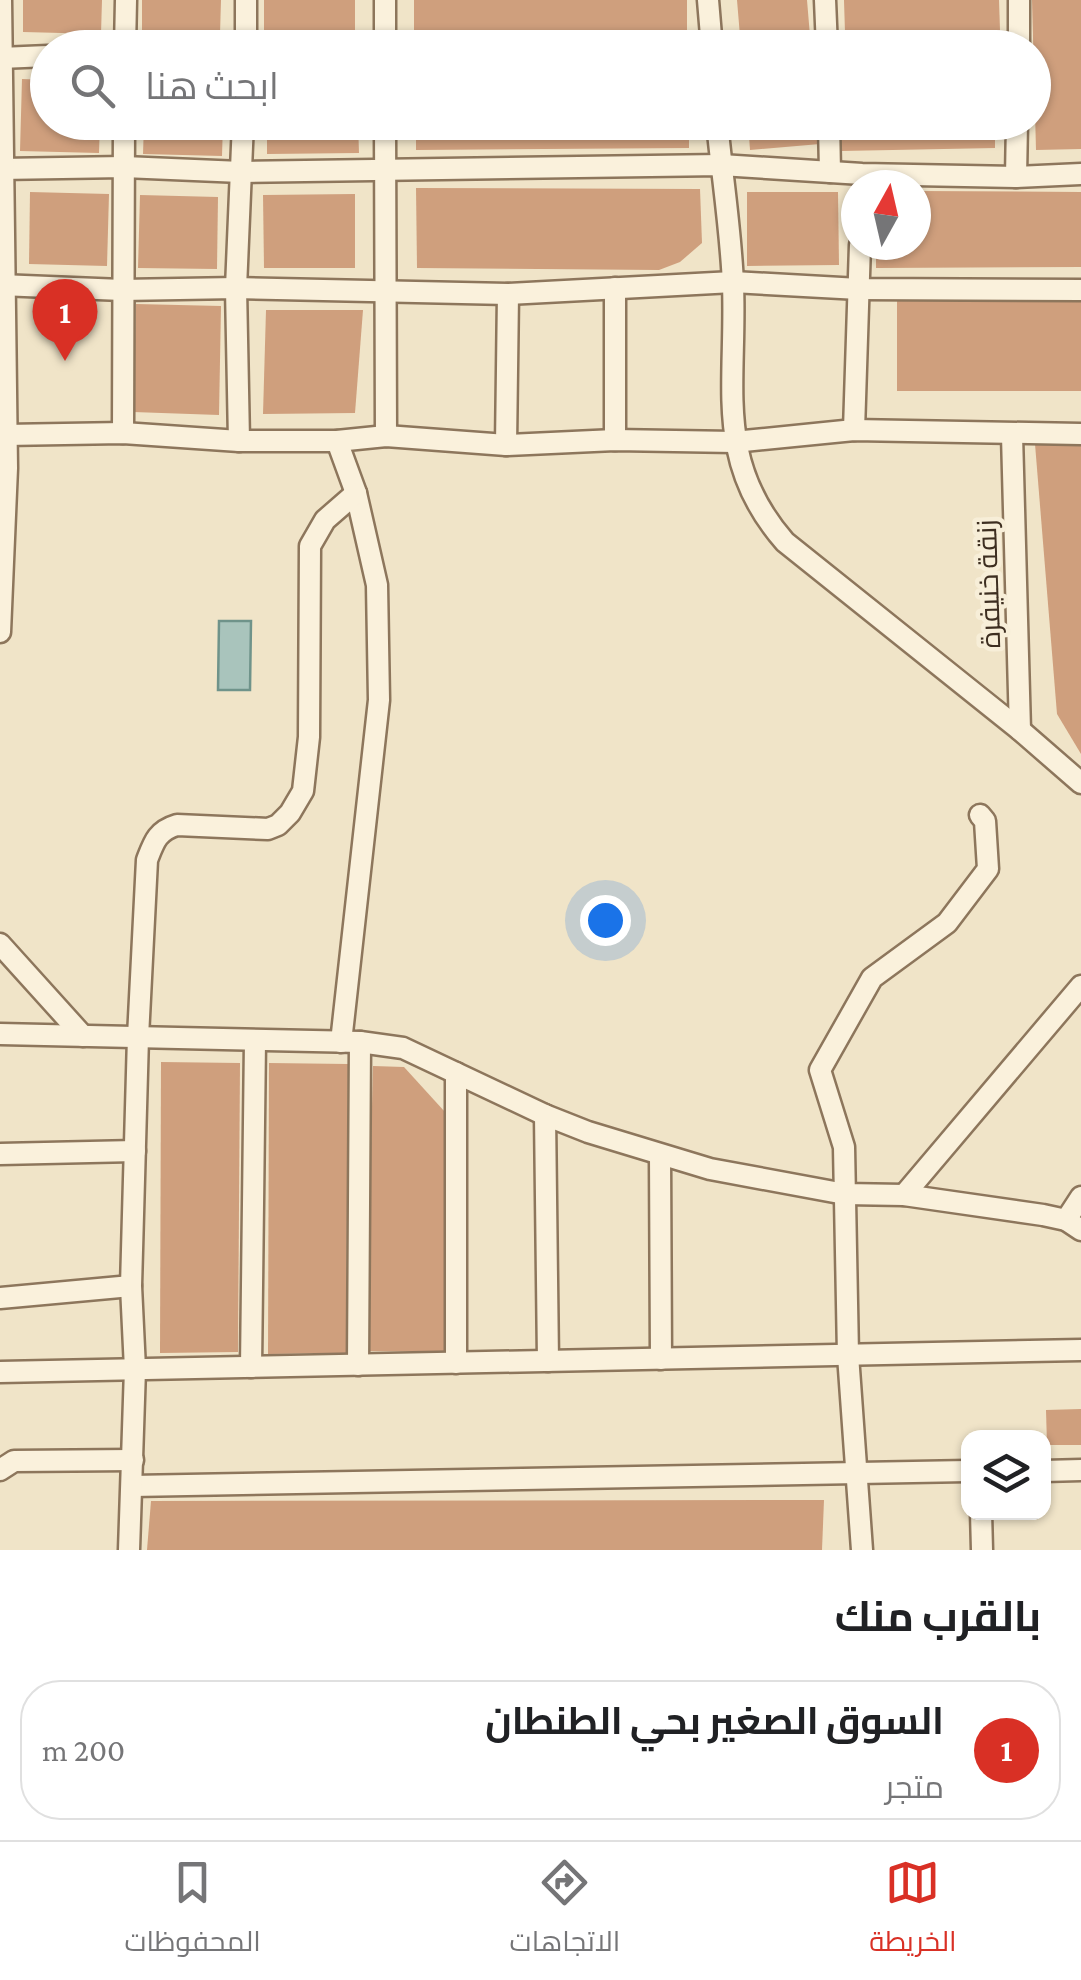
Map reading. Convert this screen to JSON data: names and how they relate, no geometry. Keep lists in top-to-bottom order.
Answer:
{
  "streets": {
    "street": ["زنقة خنيفرة"]
  },
  "north": "top",
  "page": {
    "search": "ابحث هنا",
    "pins": "1",
    "heading": "بالقرب منك",
    "list": [
      {
        "mark": "1",
        "name": "السوق الصغير بحي الطنطان",
        "note": "متجر",
        "value": "200 m"
      }
    ],
    "nav": ["الخريطة", "الاتجاهات", "المحفوظات"]
  }
}
